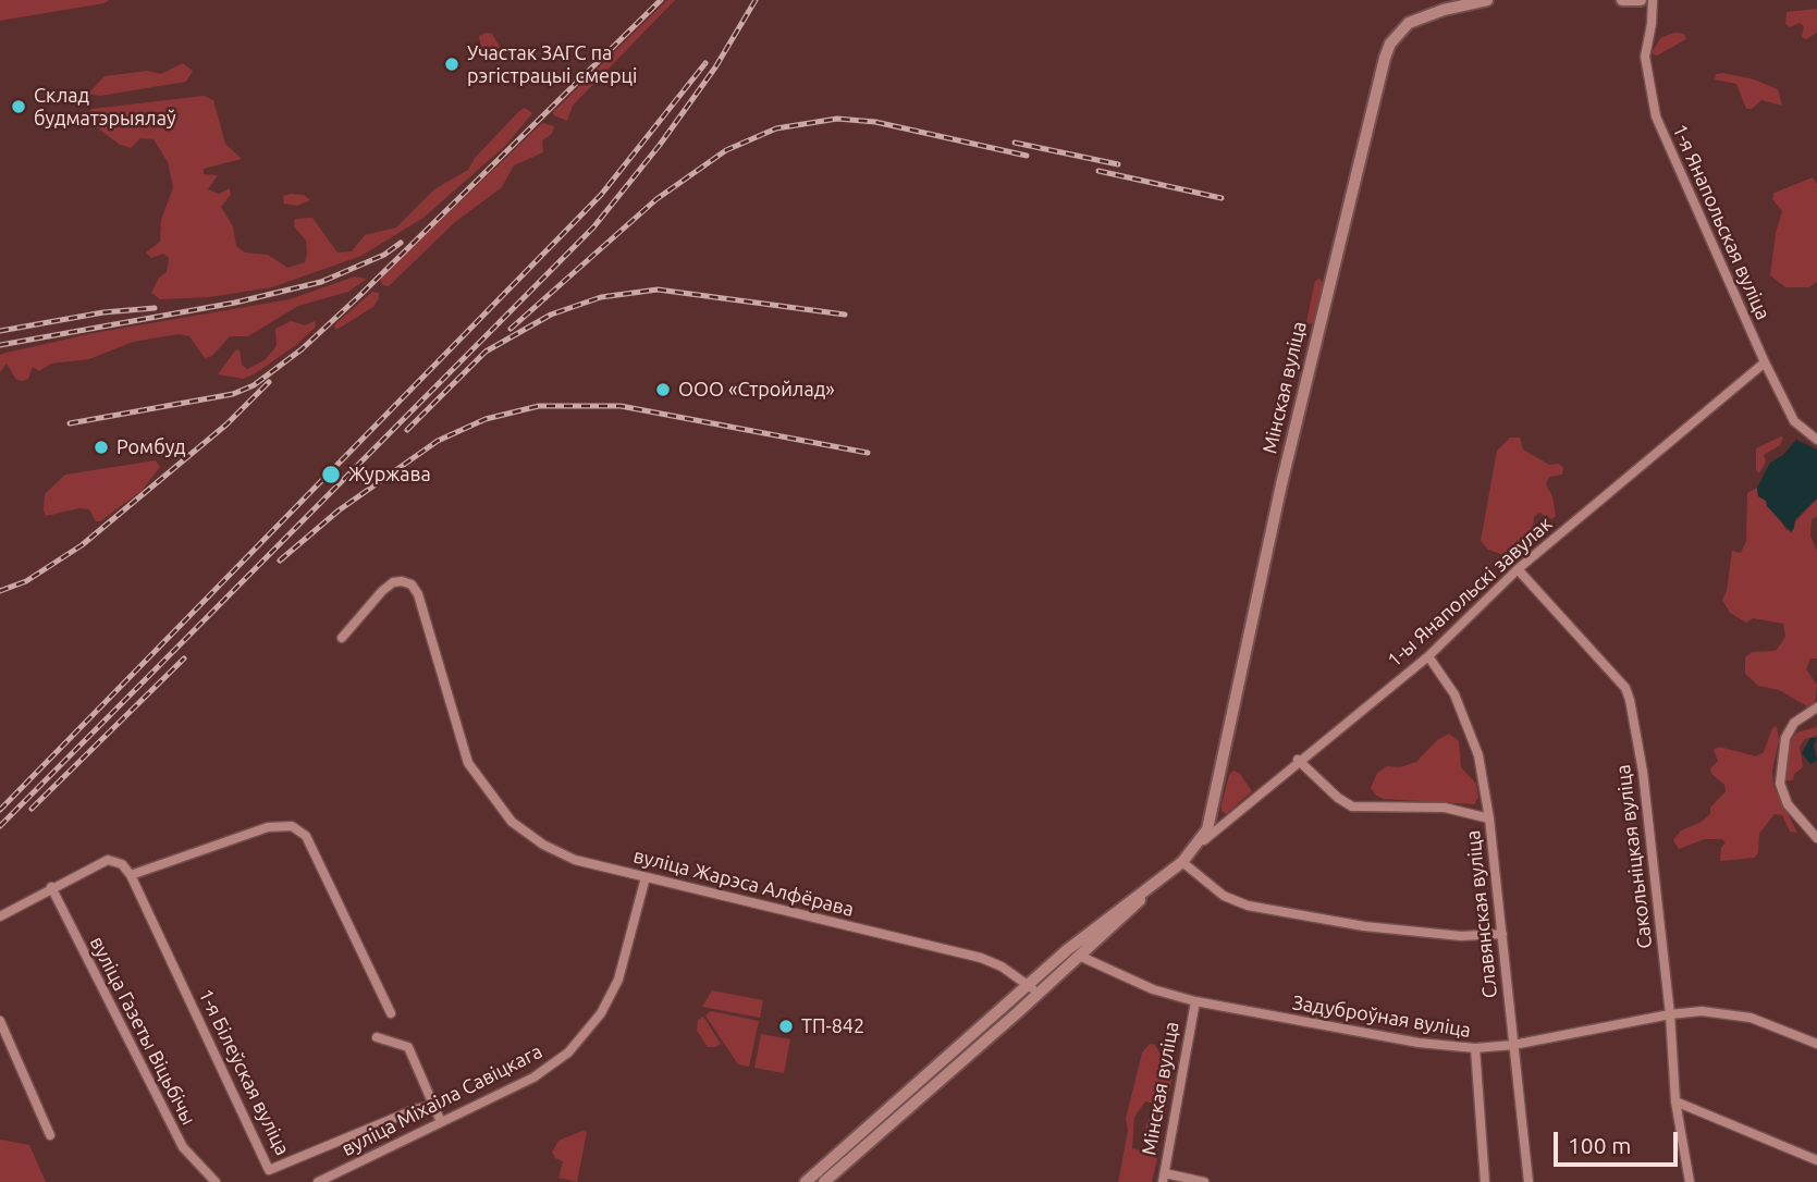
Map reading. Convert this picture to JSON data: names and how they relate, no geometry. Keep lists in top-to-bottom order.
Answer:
{
  "streets": {
    "main road": ["Мінская вуліца"],
    "street": [
      "1-я Янапольская вуліца",
      "1-ы Янапольскі завулак",
      "Сакольніцкая вуліца",
      "вуліца Жарэса Алфёрава",
      "Славянская вуліца",
      "Задуброўная вуліца",
      "вуліца Газеты Віцьбічы",
      "1-я Білеўская вуліца",
      "вуліца Міхаіла Савіцкага"
    ]
  },
  "crossings": [
    ["1-я Янапольская вуліца", "1-ы Янапольскі завулак"],
    ["Мінская вуліца", "1-ы Янапольскі завулак"],
    ["Мінская вуліца", "Задуброўная вуліца"],
    ["1-ы Янапольскі завулак", "Сакольніцкая вуліца"],
    ["1-ы Янапольскі завулак", "Славянская вуліца"],
    ["Сакольніцкая вуліца", "Задуброўная вуліца"],
    ["вуліца Жарэса Алфёрава", "вуліца Міхаіла Савіцкага"],
    ["Славянская вуліца", "Задуброўная вуліца"]
  ],
  "places": [
    "Участак ЗАГС па рэгістрацыі смерці",
    "Склад будматэрыялаў",
    "ООО «Стройлад»",
    "Ромбуд",
    "Журжава",
    "ТП-842"
  ],
  "scale_bar": "100 m"
}
